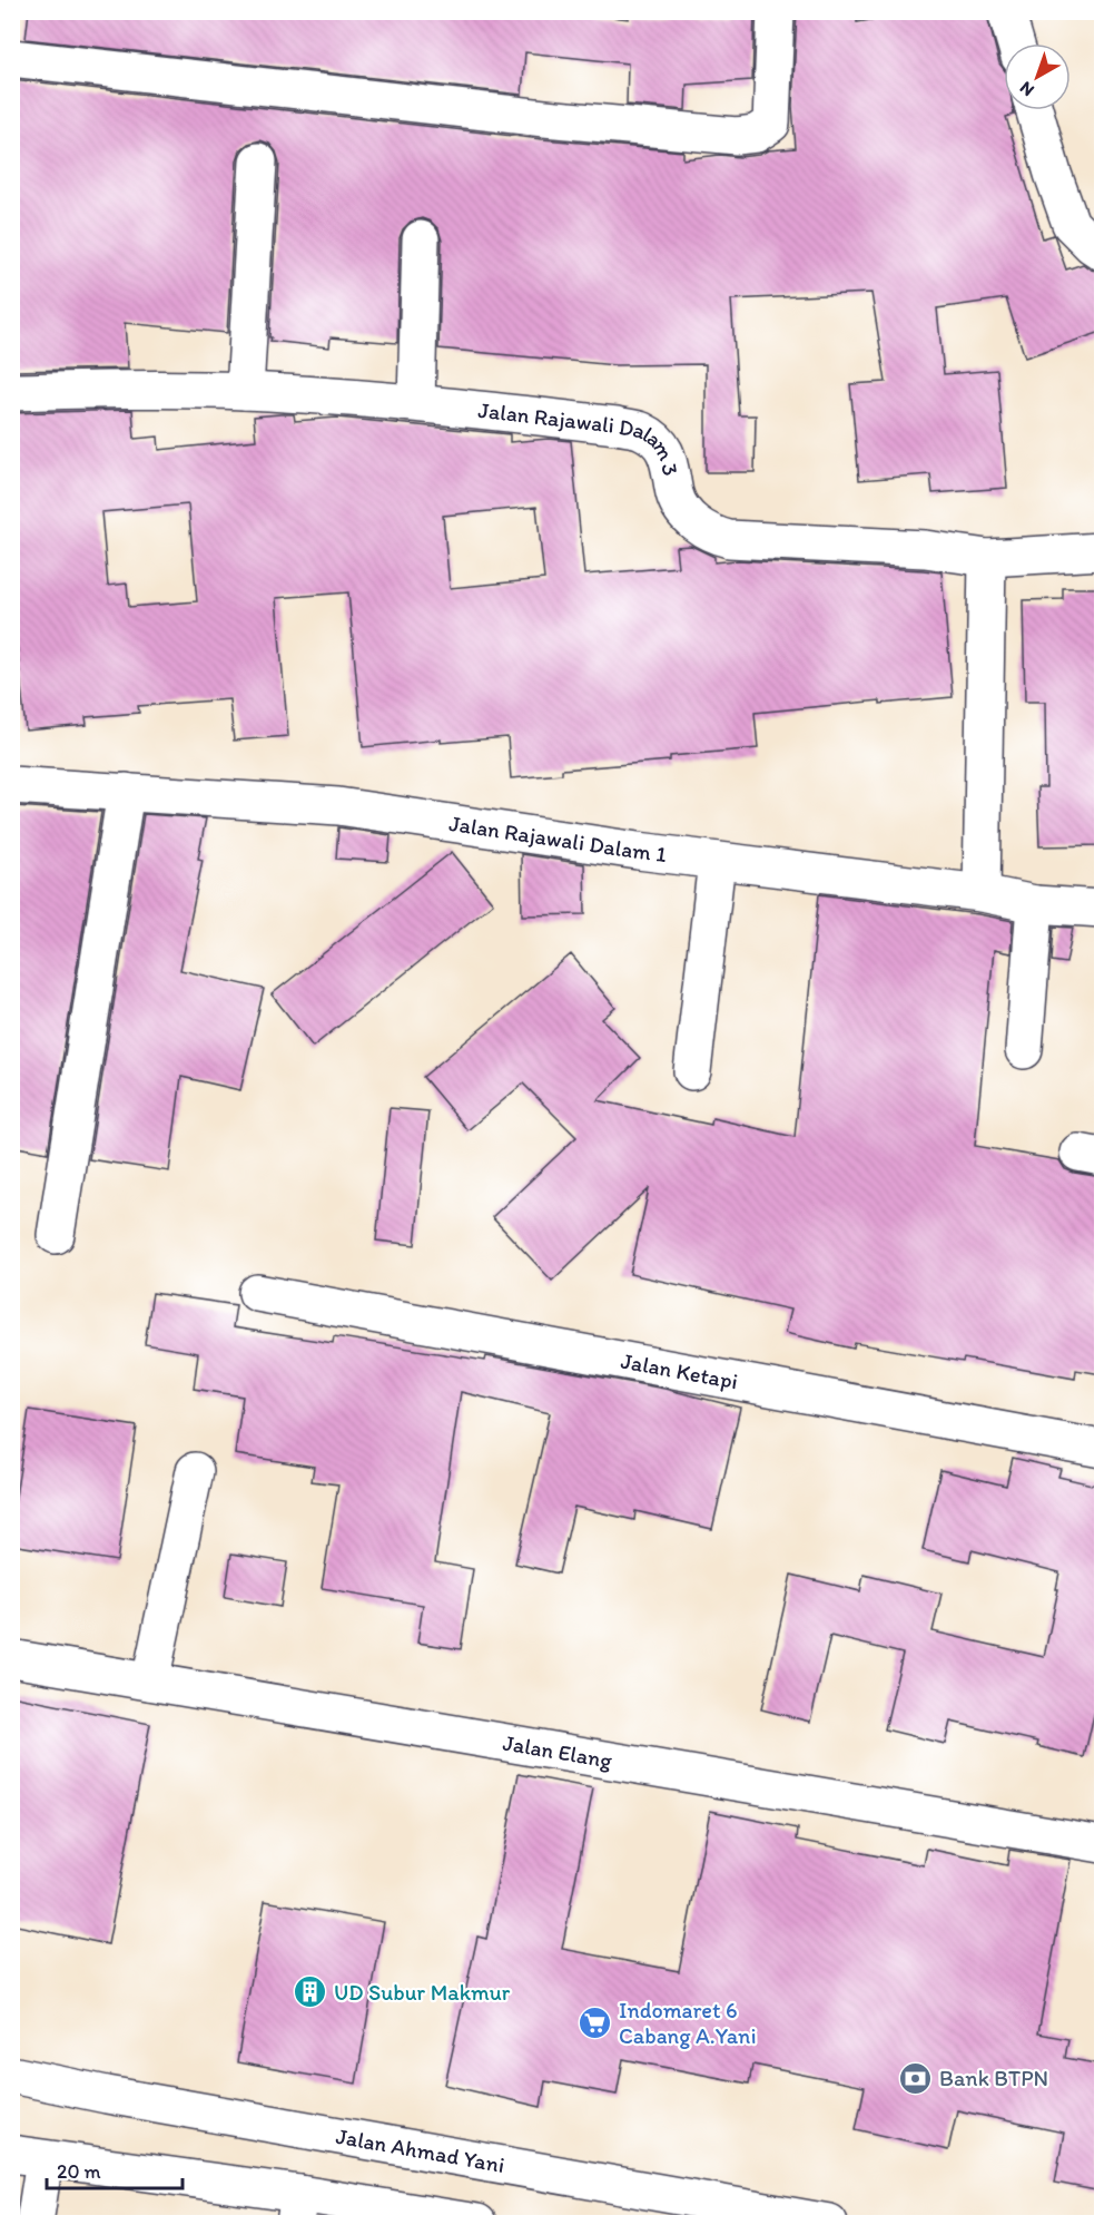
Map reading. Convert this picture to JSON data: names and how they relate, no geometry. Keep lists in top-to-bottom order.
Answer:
{
  "streets": {
    "street": [
      "Jalan Rajawali Dalam 3",
      "Jalan Rajawali Dalam 1",
      "Jalan Ketapi",
      "Jalan Elang",
      "Jalan Ahmad Yani"
    ]
  },
  "places": {
    "building": ["UD Subur Makmur"],
    "supermarket": ["Indomaret 6 Cabang A.Yani"],
    "bank": ["Bank BTPN"]
  },
  "scale_bar": "20 m",
  "north": "bottom left"
}
